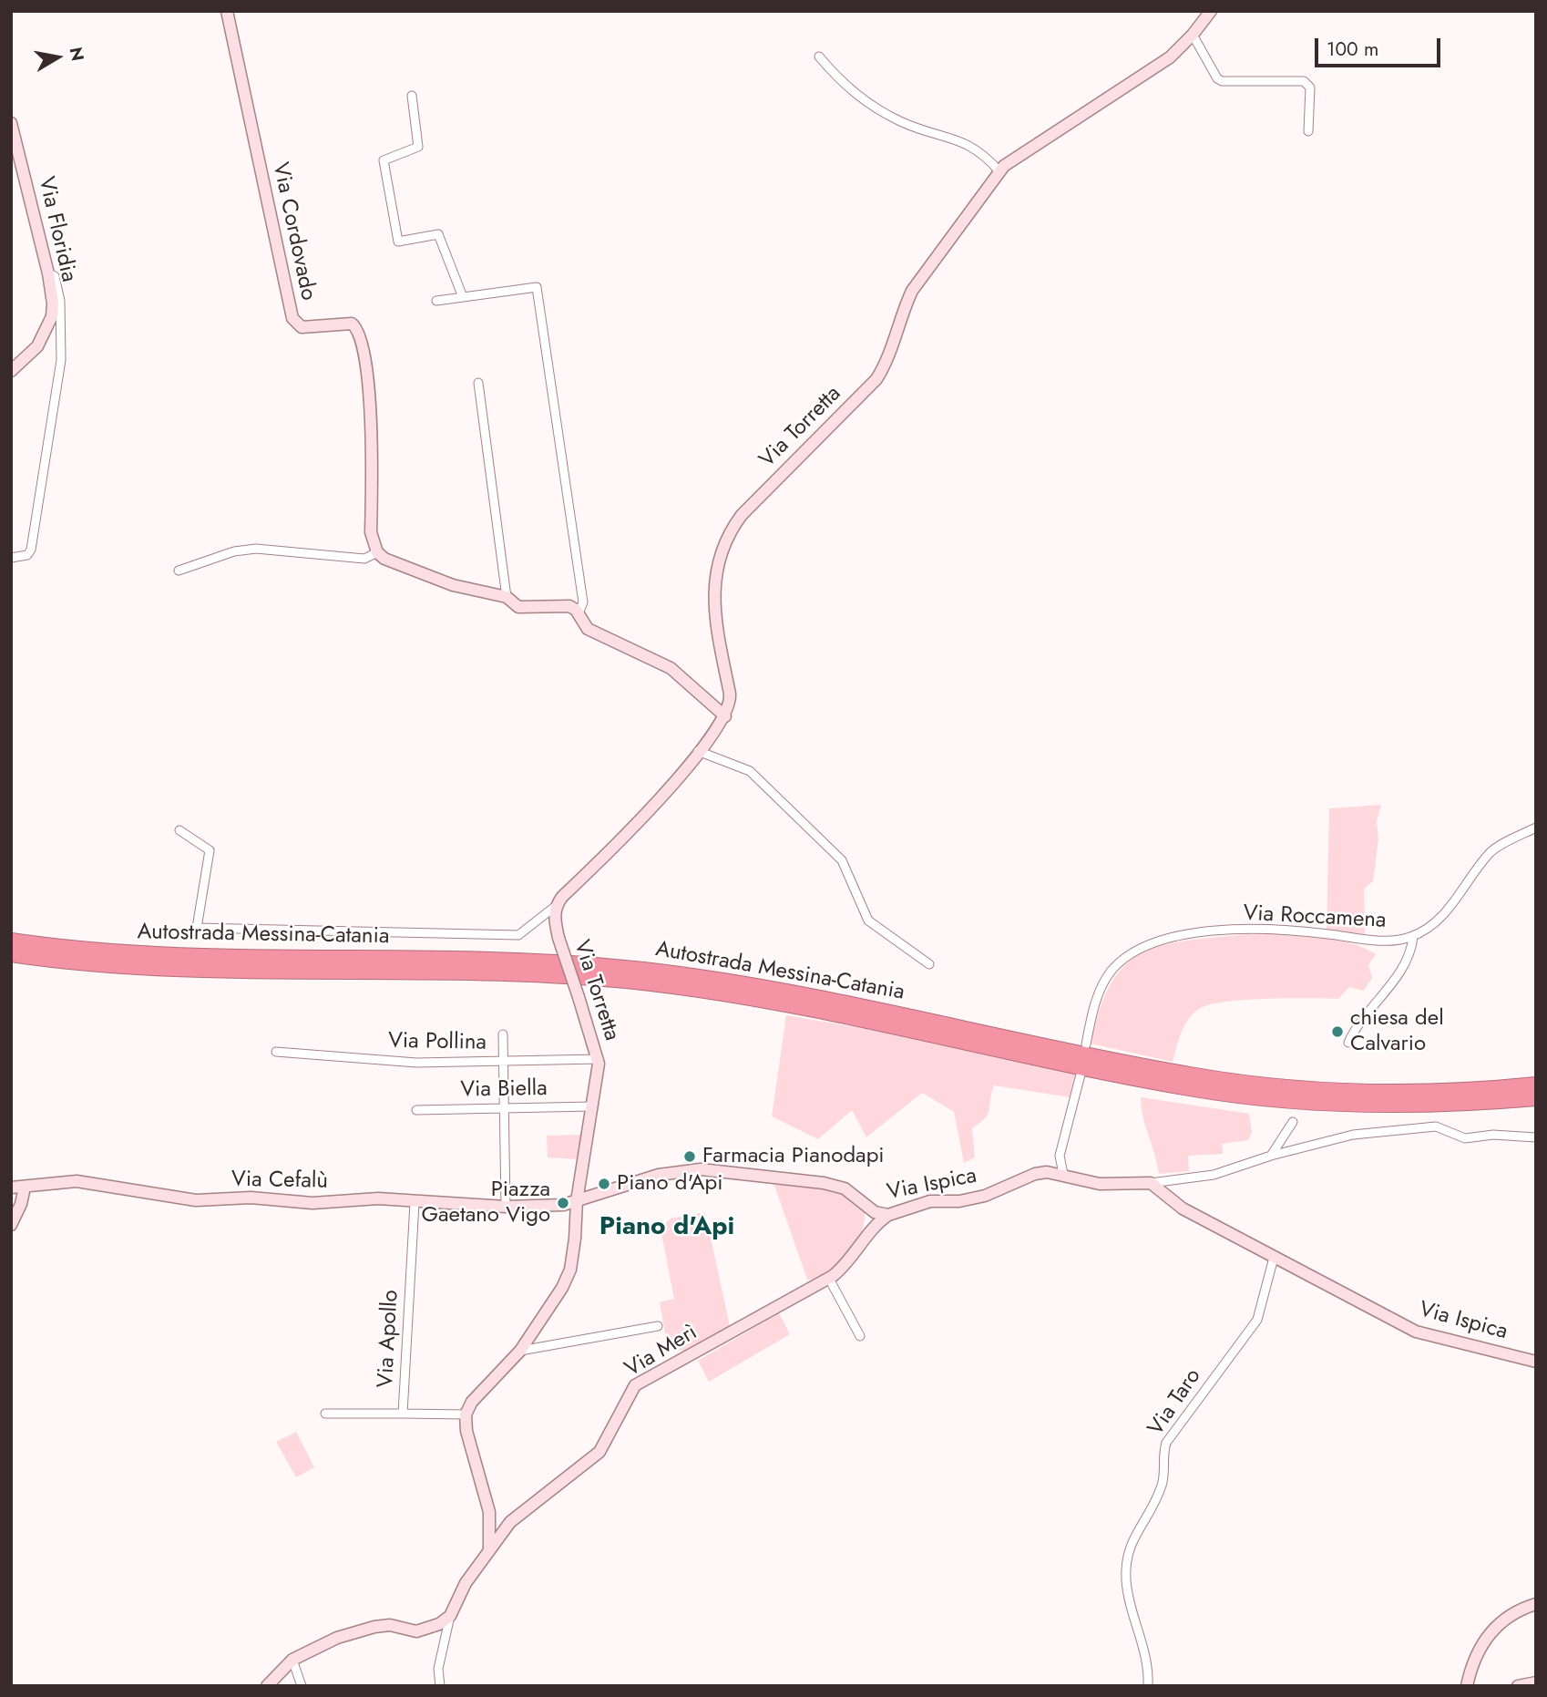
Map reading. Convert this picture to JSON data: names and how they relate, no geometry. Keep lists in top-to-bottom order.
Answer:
{
  "streets": {
    "highway": ["Autostrada Messina-Catania"],
    "street": [
      "Via Floridia",
      "Via Cordovado",
      "Via Torretta",
      "Via Roccamena",
      "Via Pollina",
      "Via Biella",
      "Via Cefalù",
      "Via Ispica",
      "Via Apollo",
      "Via Merì",
      "Via Taro"
    ]
  },
  "crossings": [
    ["Via Torretta", "Via Pollina"],
    ["Via Torretta", "Via Biella"],
    ["Via Torretta", "Via Ispica"],
    ["Via Torretta", "Via Apollo"],
    ["Via Cefalù", "Via Ispica"],
    ["Via Cefalù", "Via Apollo"],
    ["Via Ispica", "Via Taro"]
  ],
  "districts": ["Piano d'Api"],
  "places": [
    "chiesa del Calvario",
    "Farmacia Pianodapi",
    "Piano d'Api",
    "Piazza Gaetano Vigo"
  ],
  "scale_bar": "100 m",
  "north": "right"
}
